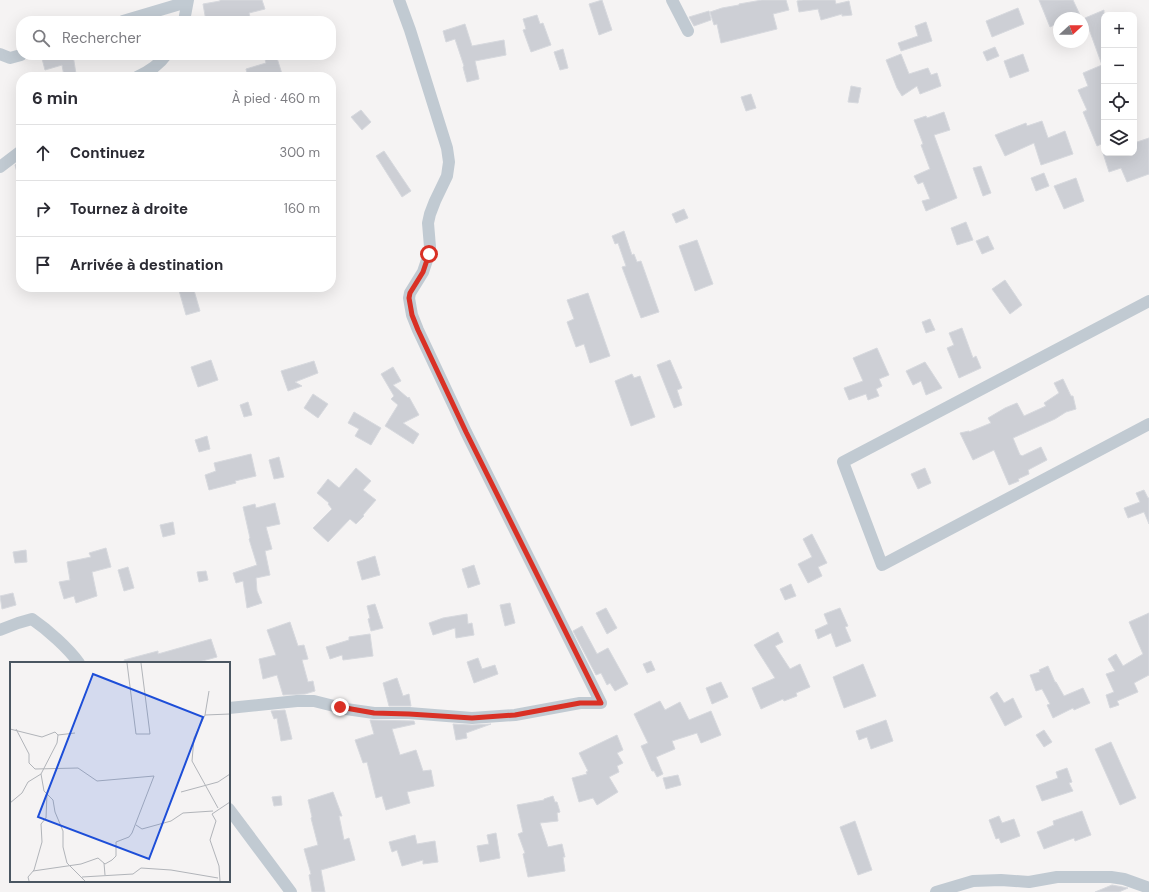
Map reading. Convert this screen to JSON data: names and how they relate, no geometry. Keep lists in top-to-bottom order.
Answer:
{
  "north": "right",
  "page": {
    "map_buttons": ["+", "−"],
    "search": "Rechercher",
    "heading": ["6 min", "À pied · 460 m"],
    "list": [
      ["Continuez", "300 m"],
      ["Tournez à droite", "160 m"],
      "Arrivée à destination"
    ]
  }
}
